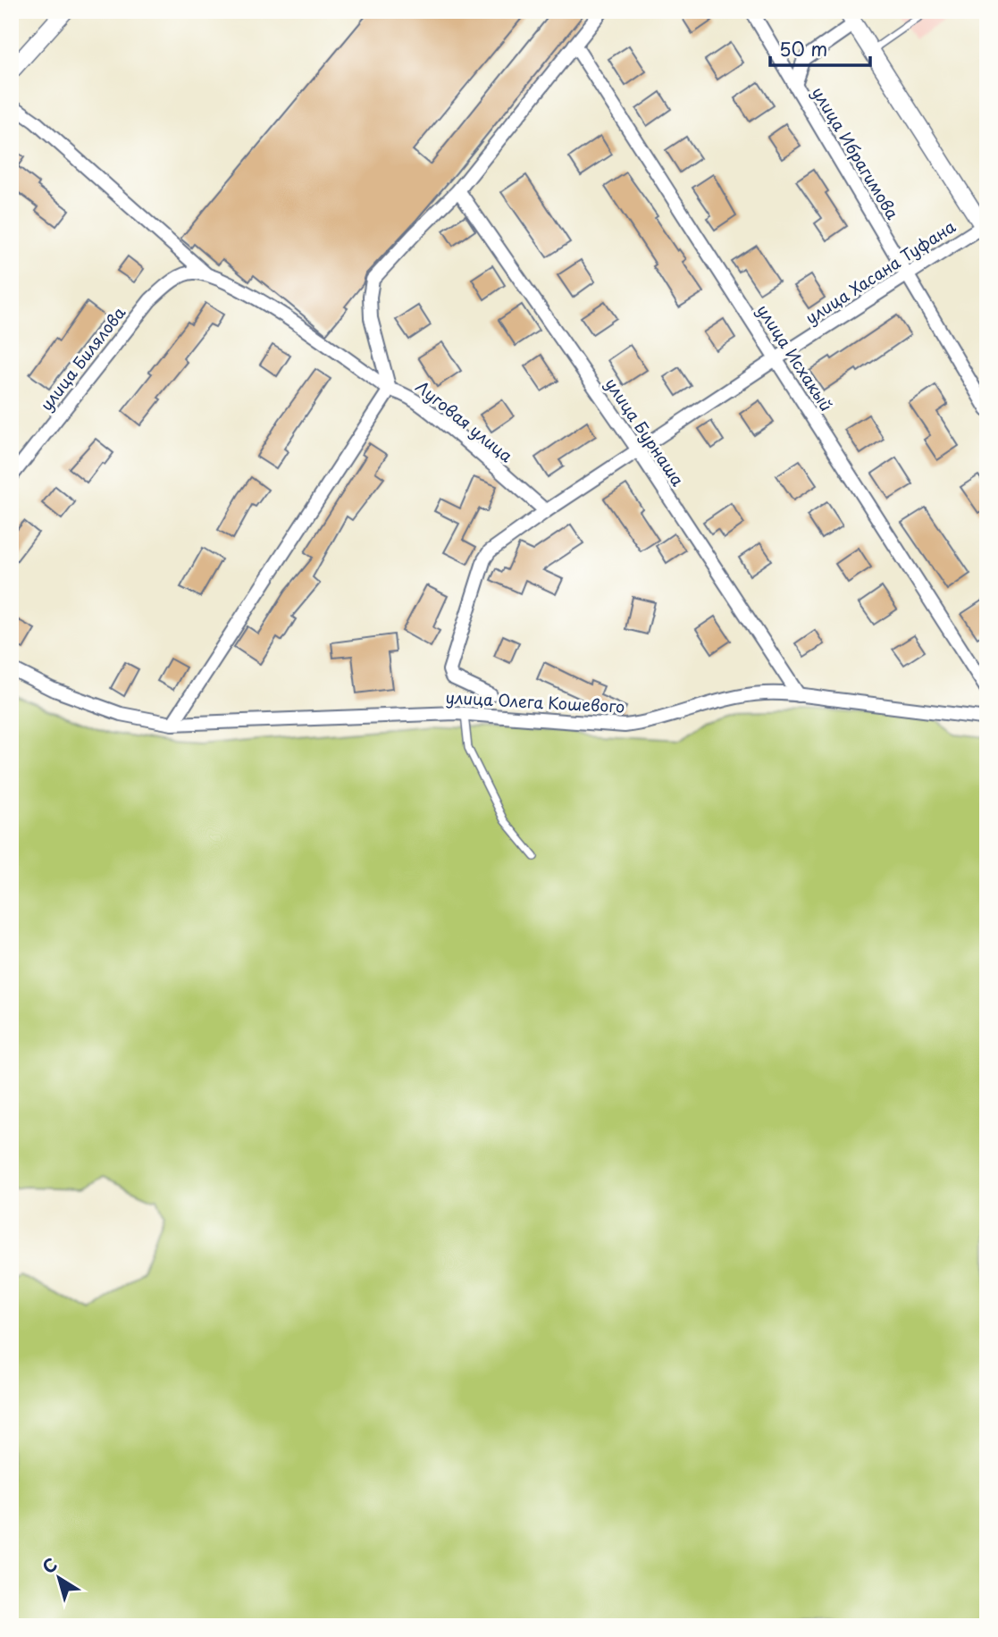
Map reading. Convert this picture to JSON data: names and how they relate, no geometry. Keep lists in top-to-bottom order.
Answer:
{
  "streets": {
    "street": [
      "улица Ибрагимова",
      "улица Хасана Туфана",
      "улица Исхакый",
      "улица Билялова",
      "Луговая улица",
      "улица Бурнаша",
      "улица Олега Кошевого"
    ]
  },
  "crossings": [
    ["улица Ибрагимова", "улица Хасана Туфана"],
    ["улица Хасана Туфана", "улица Исхакый"],
    ["улица Хасана Туфана", "Луговая улица"],
    ["улица Хасана Туфана", "улица Бурнаша"],
    ["Луговая улица", "улица Олега Кошевого"],
    ["улица Бурнаша", "улица Олега Кошевого"]
  ],
  "scale_bar": "50 m",
  "north": "top left"
}
